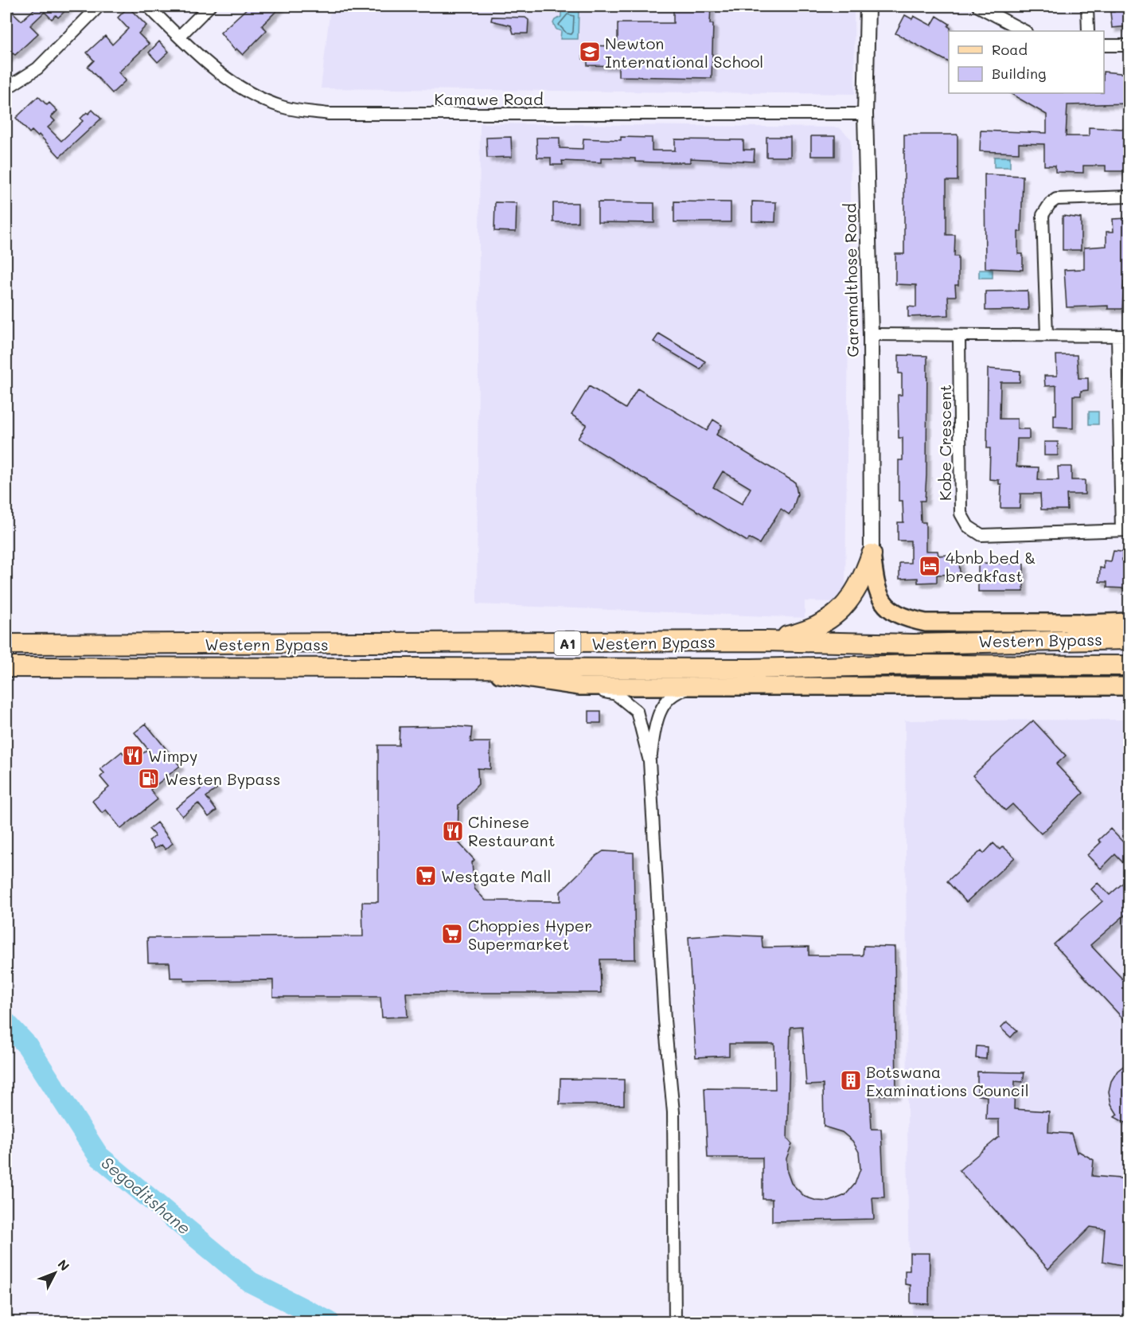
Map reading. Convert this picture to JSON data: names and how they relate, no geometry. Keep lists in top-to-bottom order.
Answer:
{
  "streets": {
    "highway": ["Western Bypass", "A1"],
    "street": ["Kamawe Road", "Garamalthose Road", "Kobe Crescent"]
  },
  "crossings": [
    ["Kamawe Road", "Garamalthose Road"]
  ],
  "water": ["Segoditshane"],
  "places": {
    "school or university": ["Newton International School"],
    "hotel": ["4bnb bed & breakfast"],
    "restaurant": ["Wimpy", "Chinese Restaurant"],
    "fuel station": ["Westen Bypass"],
    "supermarket": ["Westgate Mall", "Choppies Hyper Supermarket"],
    "building": ["Botswana Examinations Council"]
  },
  "legend": ["Road", "Building"],
  "north": "top right"
}
